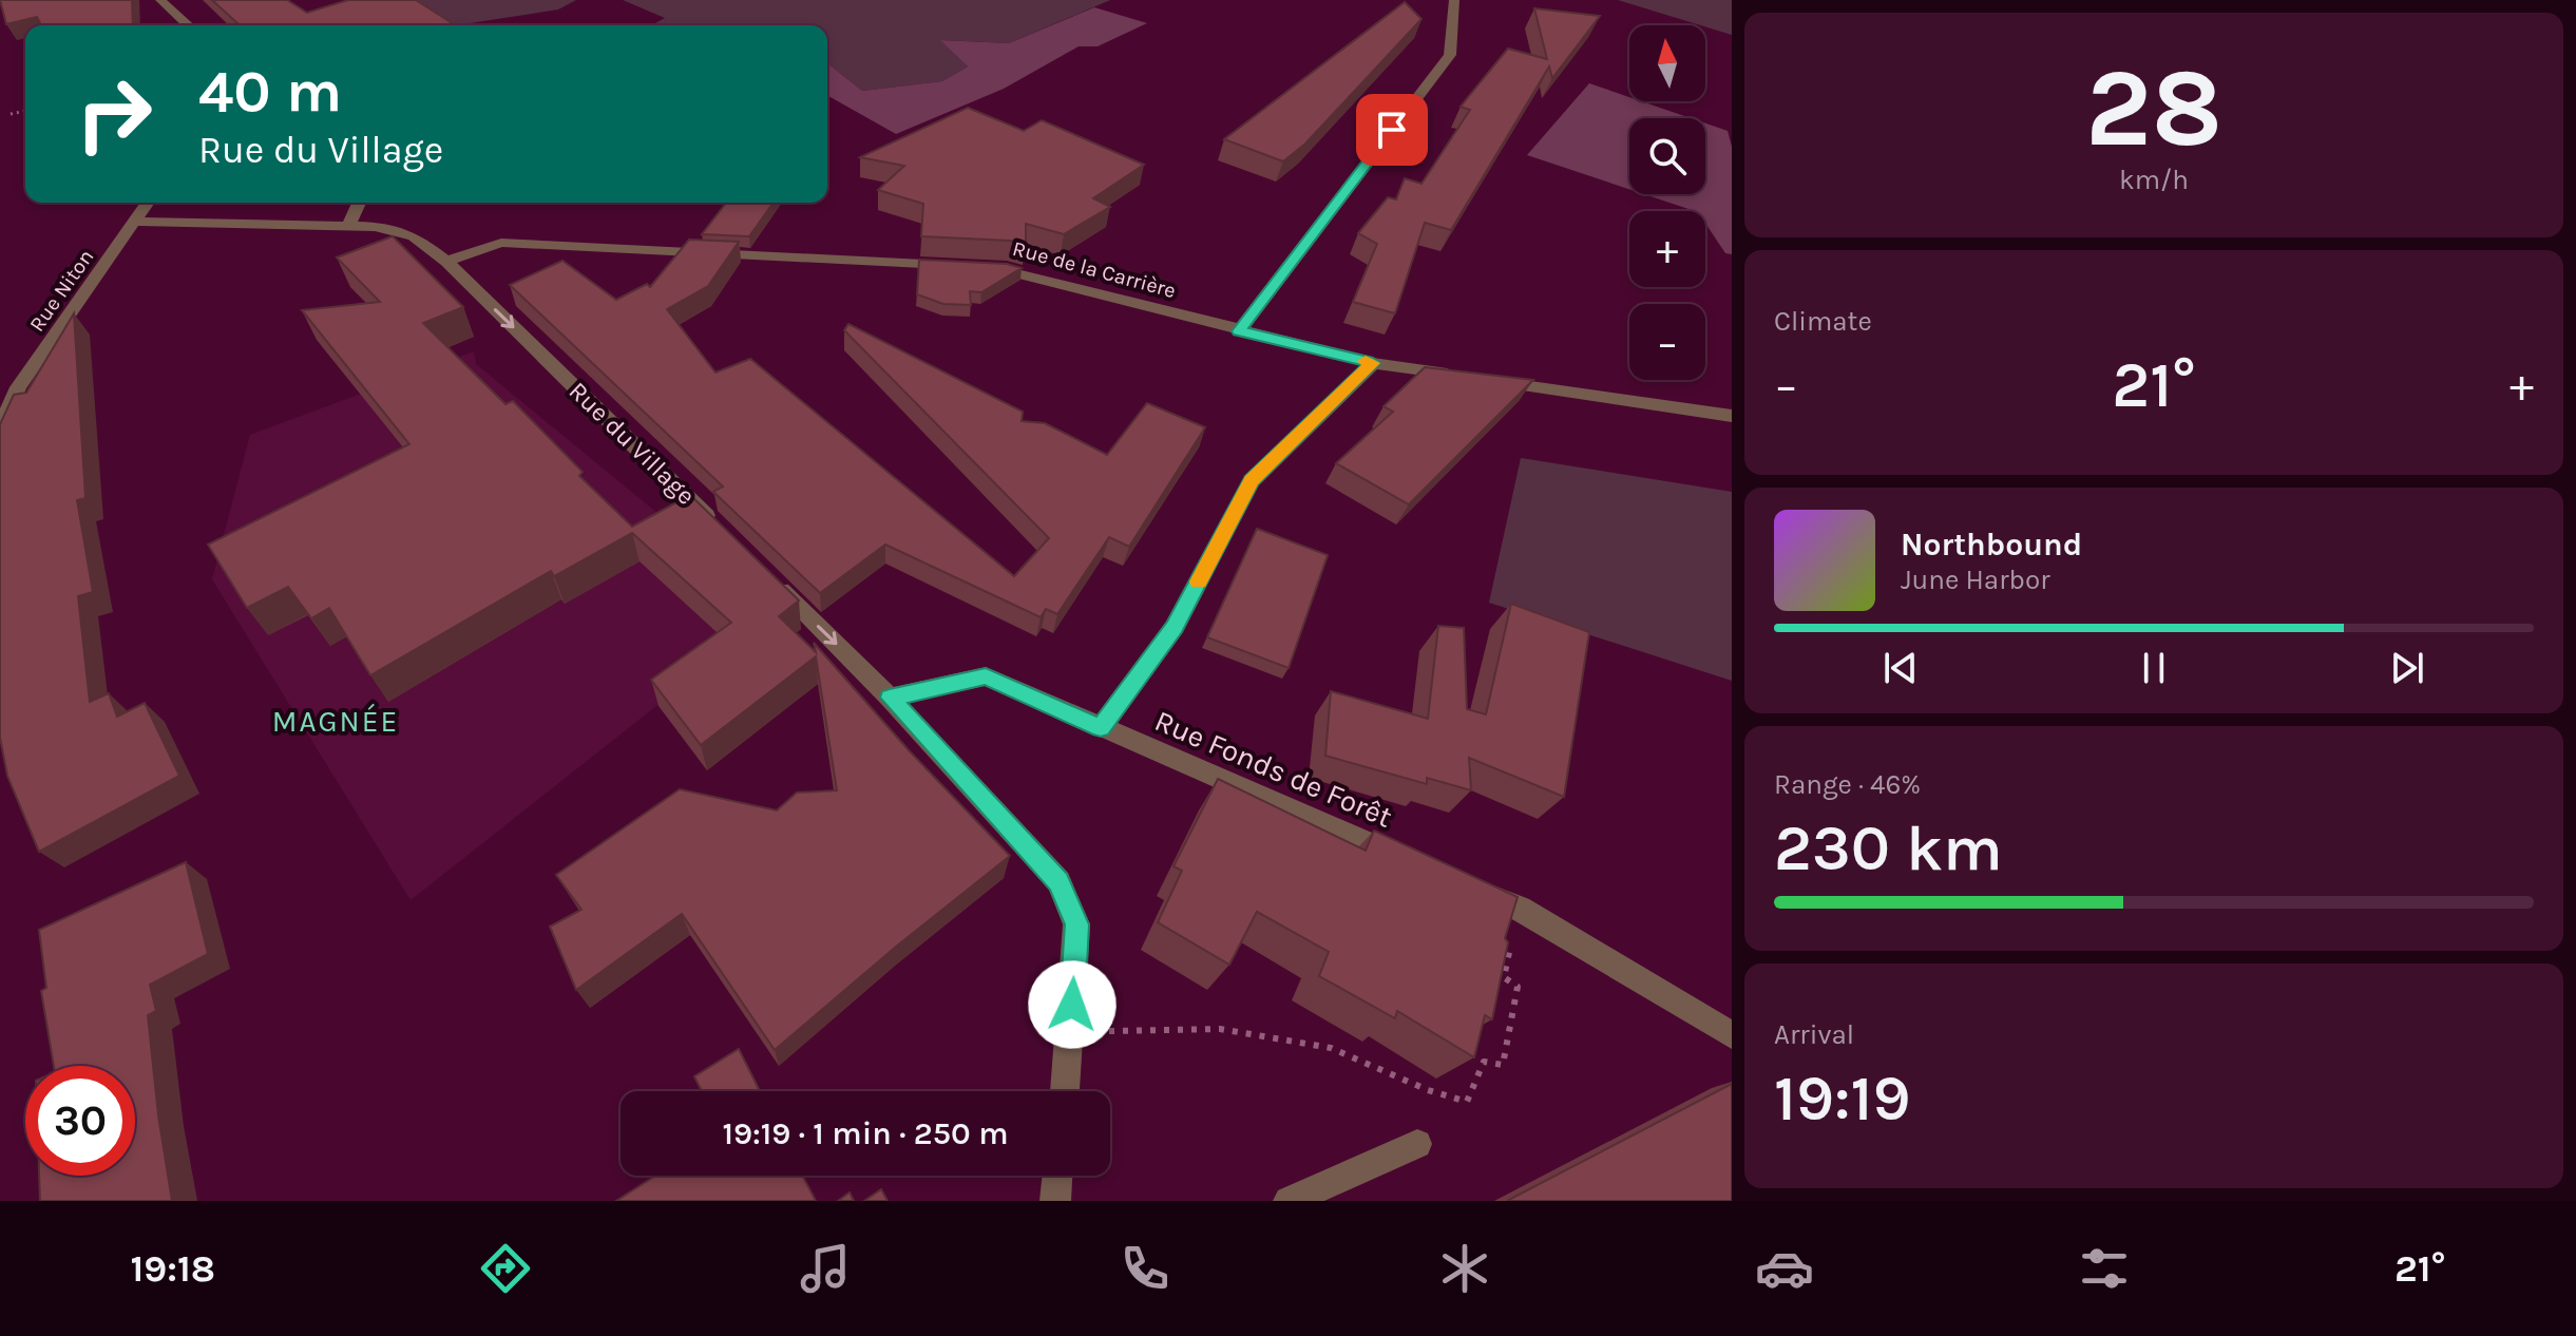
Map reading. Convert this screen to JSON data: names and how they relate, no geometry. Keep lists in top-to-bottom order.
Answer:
{
  "streets": {
    "street": [
      "Rue de la Carrière",
      "Rue Niton",
      "Rue du Village",
      "Rue Fonds de Forêt"
    ]
  },
  "crossings": [
    ["Rue de la Carrière", "Rue du Village"]
  ],
  "one_way": ["Rue du Village"],
  "districts": ["MAGNÉE"],
  "north": "top",
  "page": {
    "tile": [
      ["28", "km/h"],
      "Climate",
      ["Range · 46%", "230 km"],
      ["Arrival", "19:19"]
    ],
    "map_buttons": ["+", "−"],
    "turn": ["40 m", "Rue du Village"],
    "heat": ["−", "21°", "+"],
    "song": ["Northbound", "June Harbor"],
    "limit": "30",
    "trip": "19:19 · 1 min · 250 m",
    "tabs": ["19:18", "21°"]
  }
}
